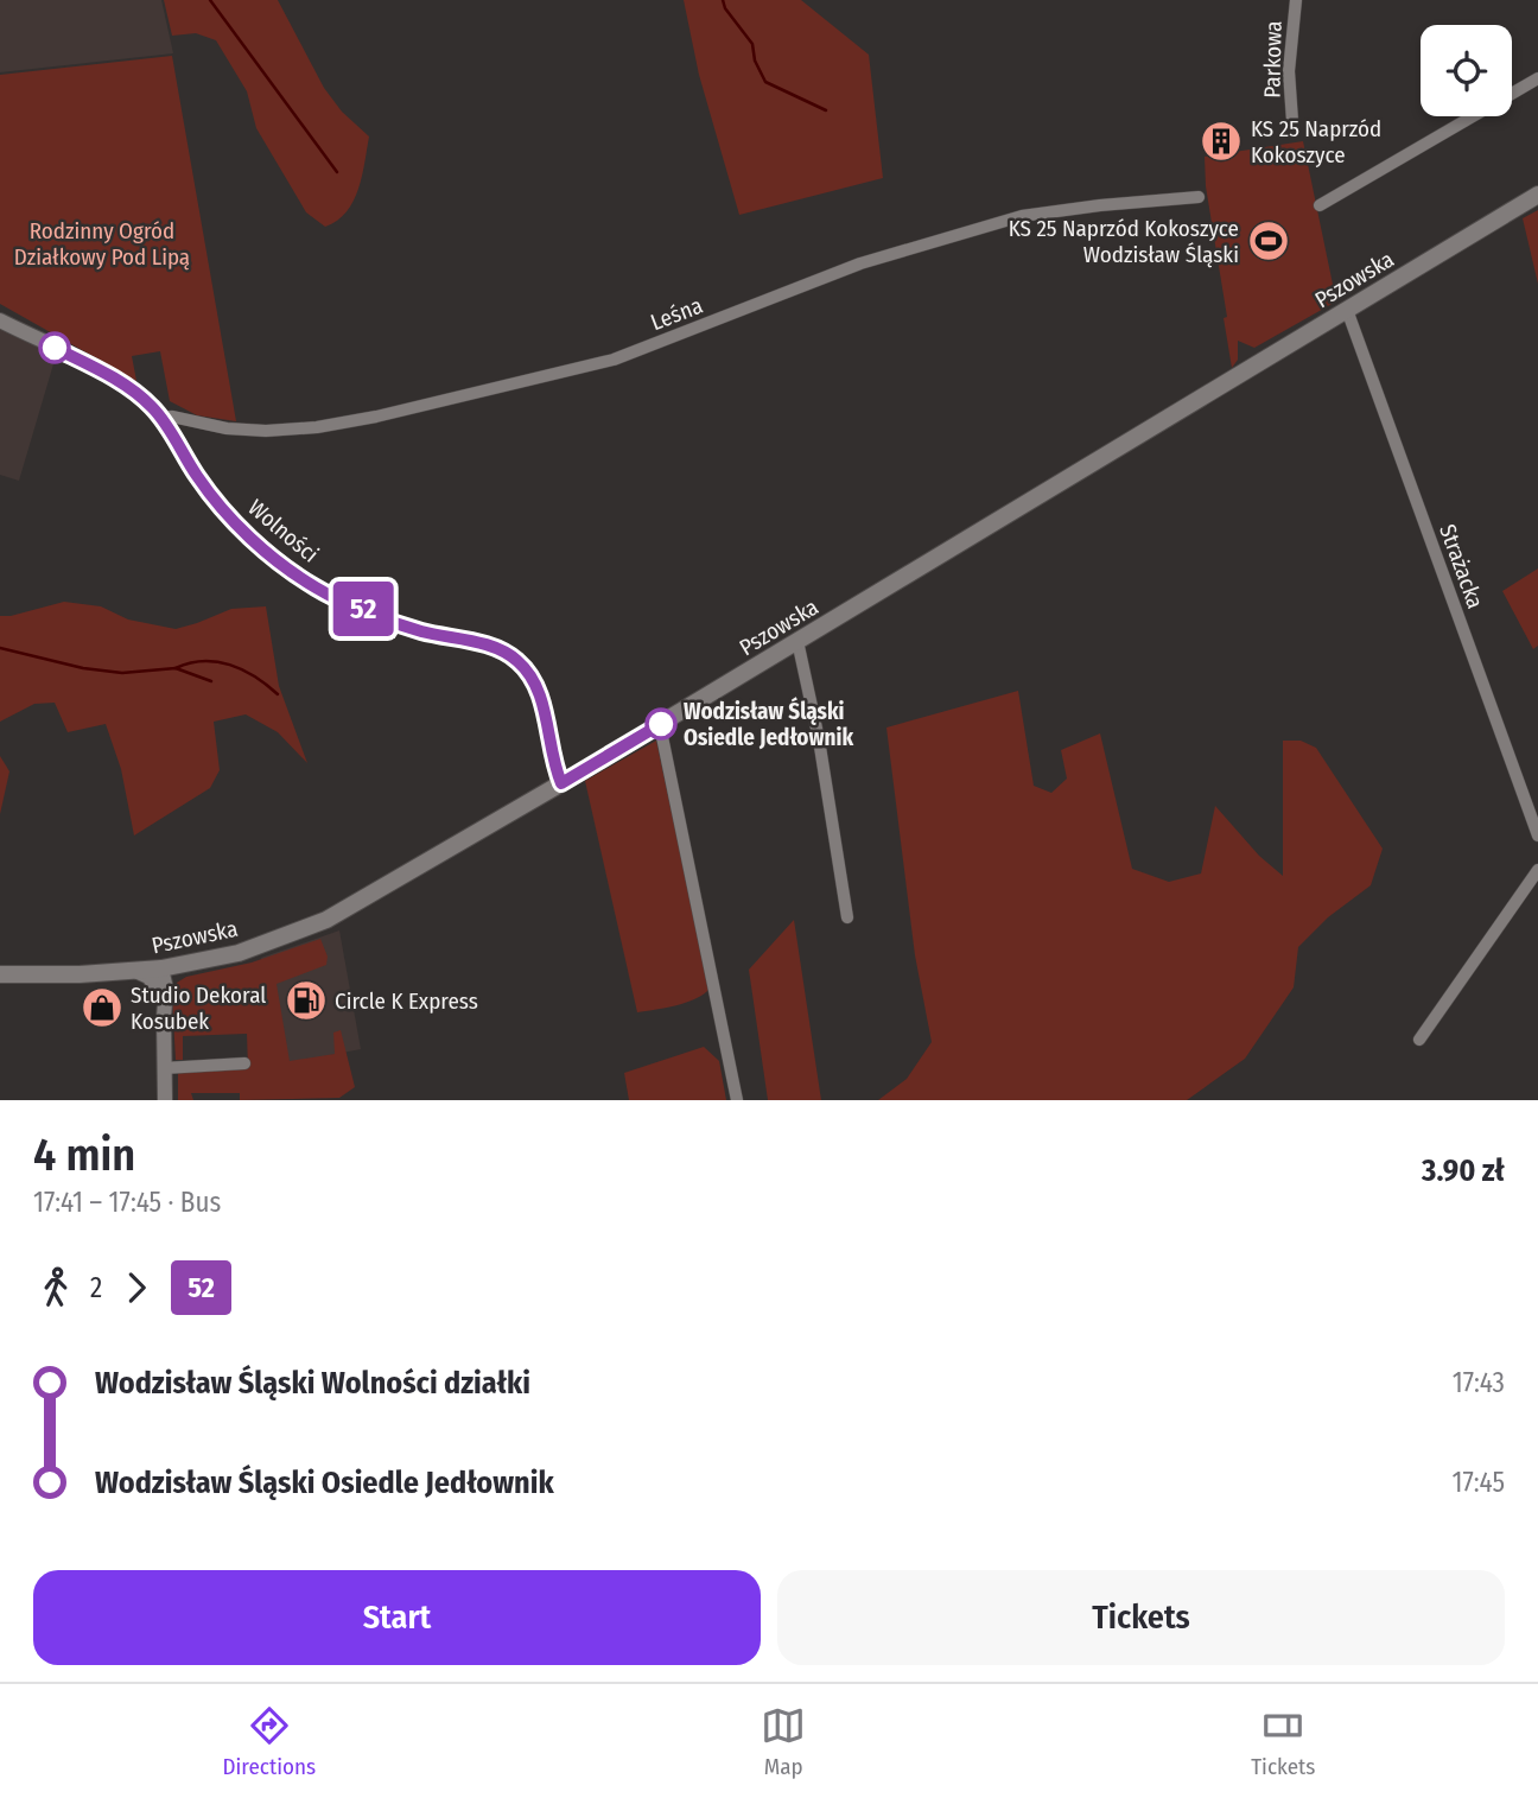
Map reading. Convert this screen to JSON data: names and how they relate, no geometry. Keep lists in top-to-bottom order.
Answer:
{
  "streets": {
    "main road": ["Pszowska"],
    "street": [
      "Parkowa",
      "Leśna",
      "Wolności",
      "Strażacka"
    ]
  },
  "crossings": [
    ["Pszowska", "Wolności"],
    ["Pszowska", "Strażacka"],
    ["Leśna", "Wolności"]
  ],
  "parks": ["Rodzinny Ogród Działkowy Pod Lipą"],
  "places": {
    "building": ["KS 25 Naprzód Kokoszyce"],
    "sports": ["KS 25 Naprzód Kokoszyce Wodzisław Śląski"],
    "other": ["Wodzisław Śląski Osiedle Jedłownik"],
    "fuel station": ["Circle K Express"],
    "shop": ["Studio Dekoral Kosubek"]
  },
  "lines": ["bus line 52"],
  "page": {
    "on_map": "52",
    "heading": ["4 min", "17:41 – 17:45 · Bus", "3.90 zł"],
    "legs": ["2", "52"],
    "list": [
      {
        "name": "Wodzisław Śląski Wolności działki",
        "value": "17:43"
      },
      {
        "name": "Wodzisław Śląski Osiedle Jedłownik",
        "value": "17:45"
      }
    ],
    "buttons": ["Start", "Tickets"],
    "tabs": ["Directions", "Map", "Tickets"]
  }
}
